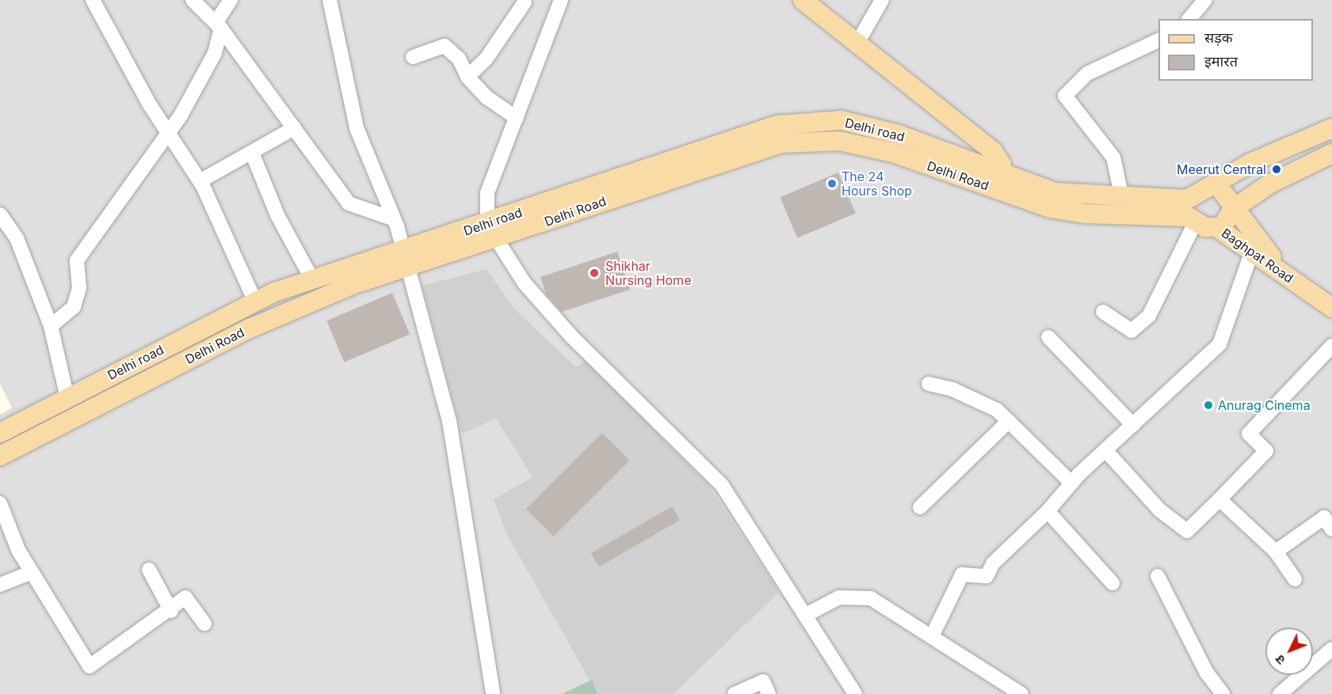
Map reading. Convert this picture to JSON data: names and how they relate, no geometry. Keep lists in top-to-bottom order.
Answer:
{
  "streets": {
    "main road": ["Delhi road", "Delhi Road", "Baghpat Road"]
  },
  "crossings": [
    ["Delhi road", "Delhi Road"],
    ["Delhi Road", "Baghpat Road"]
  ],
  "places": [
    "Meerut Central",
    "The 24 Hours Shop",
    "Shikhar Nursing Home",
    "Anurag Cinema"
  ],
  "legend": ["सड़क", "इमारत"],
  "north": "bottom left"
}
